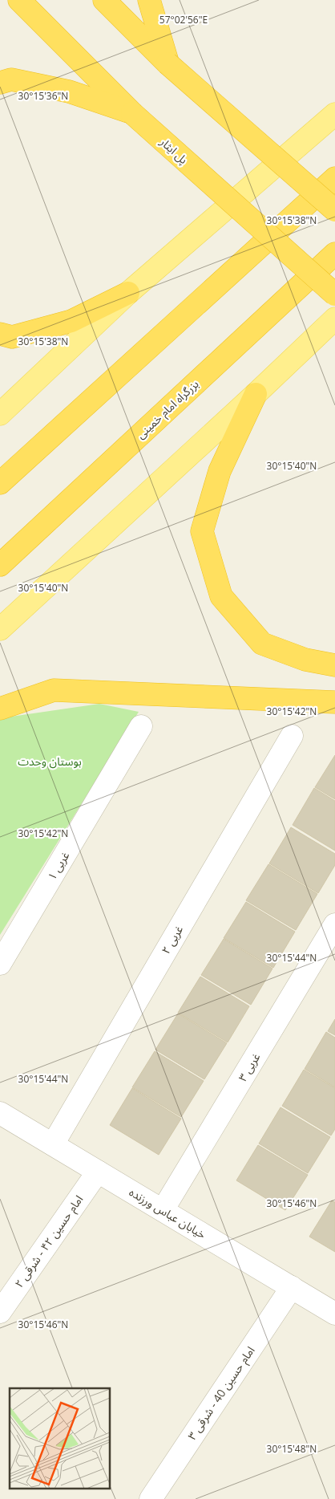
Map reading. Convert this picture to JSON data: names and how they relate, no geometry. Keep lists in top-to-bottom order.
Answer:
{
  "streets": {
    "highway": ["پل ایثار", "بزرگراه امام خمینی"],
    "street": [
      "غربی ۱",
      "غربی ۲",
      "غربی ۳",
      "خیابان عباس ورزنده",
      "امام حسین ۴۲ - شرقی ۲",
      "امام حسین 40 - شرقی ۳"
    ]
  },
  "crossings": [
    ["غربی ۲", "خیابان عباس ورزنده"],
    ["غربی ۳", "خیابان عباس ورزنده"],
    ["خیابان عباس ورزنده", "امام حسین ۴۲ - شرقی ۲"],
    ["خیابان عباس ورزنده", "امام حسین 40 - شرقی ۳"]
  ],
  "parks": ["بوستان وحدت"],
  "coordinates": [
    "57°02'56\"E",
    "30°15'36\"N",
    "30°15'38\"N",
    "30°15'40\"N",
    "30°15'42\"N",
    "30°15'44\"N",
    "30°15'46\"N",
    "30°15'48\"N"
  ]
}
